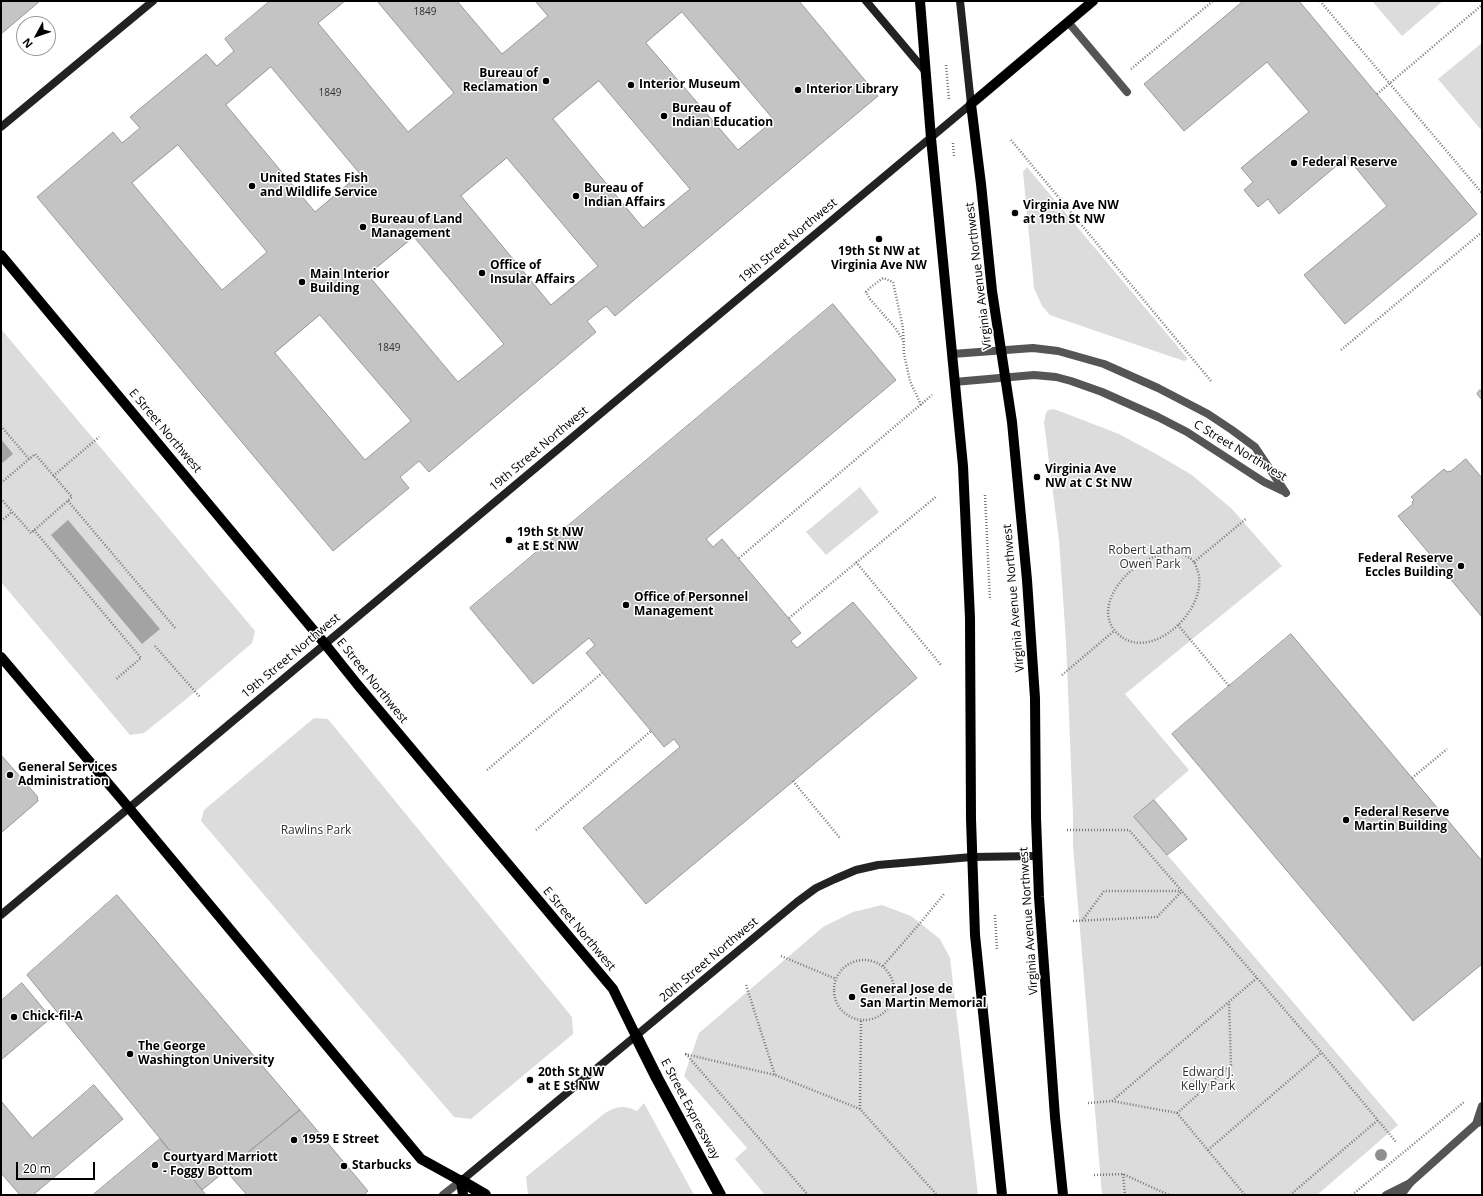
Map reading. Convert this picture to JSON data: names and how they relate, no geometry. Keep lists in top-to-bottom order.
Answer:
{
  "streets": {
    "highway": ["E Street Expressway"],
    "main road": [
      "19th Street Northwest",
      "Virginia Avenue Northwest",
      "E Street Northwest",
      "20th Street Northwest"
    ],
    "street": ["C Street Northwest"]
  },
  "crossings": [
    ["19th Street Northwest", "Virginia Avenue Northwest"],
    ["19th Street Northwest", "E Street Northwest"],
    ["Virginia Avenue Northwest", "C Street Northwest"],
    ["Virginia Avenue Northwest", "20th Street Northwest"],
    ["E Street Northwest", "20th Street Northwest"],
    ["E Street Northwest", "E Street Expressway"],
    ["20th Street Northwest", "E Street Expressway"]
  ],
  "parks": ["Robert Latham Owen Park", "Rawlins Park", "Edward J. Kelly Park"],
  "places": [
    "Bureau of Reclamation",
    "Interior Museum",
    "Interior Library",
    "Bureau of Indian Education",
    "Federal Reserve",
    "United States Fish and Wildlife Service",
    "Bureau of Indian Affairs",
    "Virginia Ave NW at 19th St NW",
    "Bureau of Land Management",
    "19th St NW at Virginia Ave NW",
    "Office of Insular Affairs",
    "Main Interior Building",
    "Virginia Ave NW at C St NW",
    "19th St NW at E St NW",
    "Federal Reserve Eccles Building",
    "Office of Personnel Management",
    "General Services Administration",
    "Federal Reserve Martin Building",
    "General Jose de San Martin Memorial",
    "Chick-fil-A",
    "The George Washington University",
    "20th St NW at E St NW",
    "1959 E Street",
    "Courtyard Marriott - Foggy Bottom",
    "Starbucks"
  ],
  "house_numbers": ["1849", "1849", "1849"],
  "scale_bar": "20 m",
  "north": "bottom left"
}
